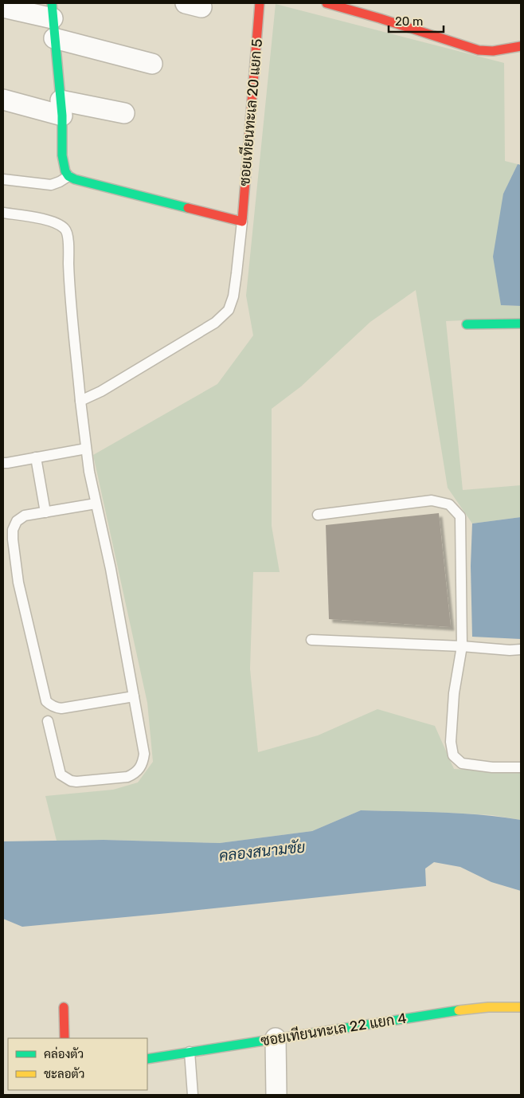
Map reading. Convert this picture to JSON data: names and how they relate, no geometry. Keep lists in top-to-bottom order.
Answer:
{
  "streets": {
    "street": ["ซอยเทียนทะเล 20 แยก 5", "ซอยเทียนทะเล 22 แยก 4"]
  },
  "water": ["คลองสนามชัย"],
  "legend": ["คล่องตัว", "ชะลอตัว"],
  "scale_bar": "20 m"
}
